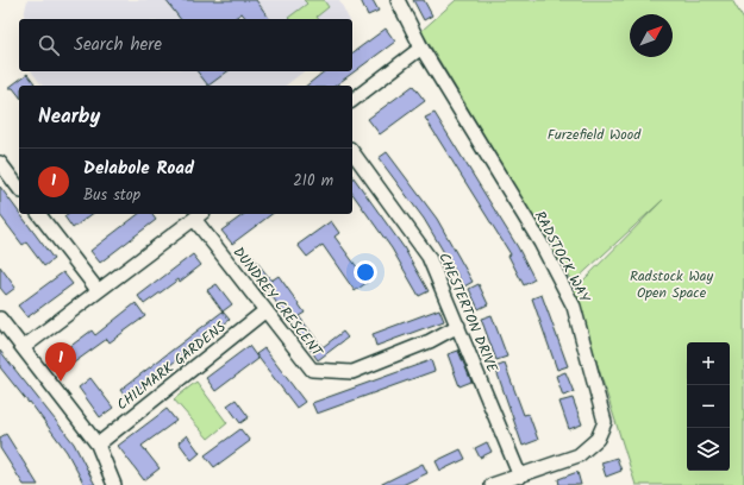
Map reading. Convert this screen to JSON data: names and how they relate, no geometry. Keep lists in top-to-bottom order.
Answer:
{
  "streets": {
    "street": [
      "RADSTOCK WAY",
      "DUNDREY CRESCENT",
      "CHESTERTON DRIVE",
      "CHILMARK GARDENS"
    ]
  },
  "crossings": [
    ["RADSTOCK WAY", "CHESTERTON DRIVE"],
    ["DUNDREY CRESCENT", "CHESTERTON DRIVE"],
    ["DUNDREY CRESCENT", "CHILMARK GARDENS"]
  ],
  "parks": ["Furzefield Wood", "Radstock Way Open Space"],
  "north": "top right",
  "page": {
    "search": "Search here",
    "heading": "Nearby",
    "list": [
      {
        "mark": "1",
        "name": "Delabole Road",
        "note": "Bus stop",
        "value": "210 m"
      }
    ],
    "map_buttons": ["+", "−"],
    "pins": "1"
  }
}
